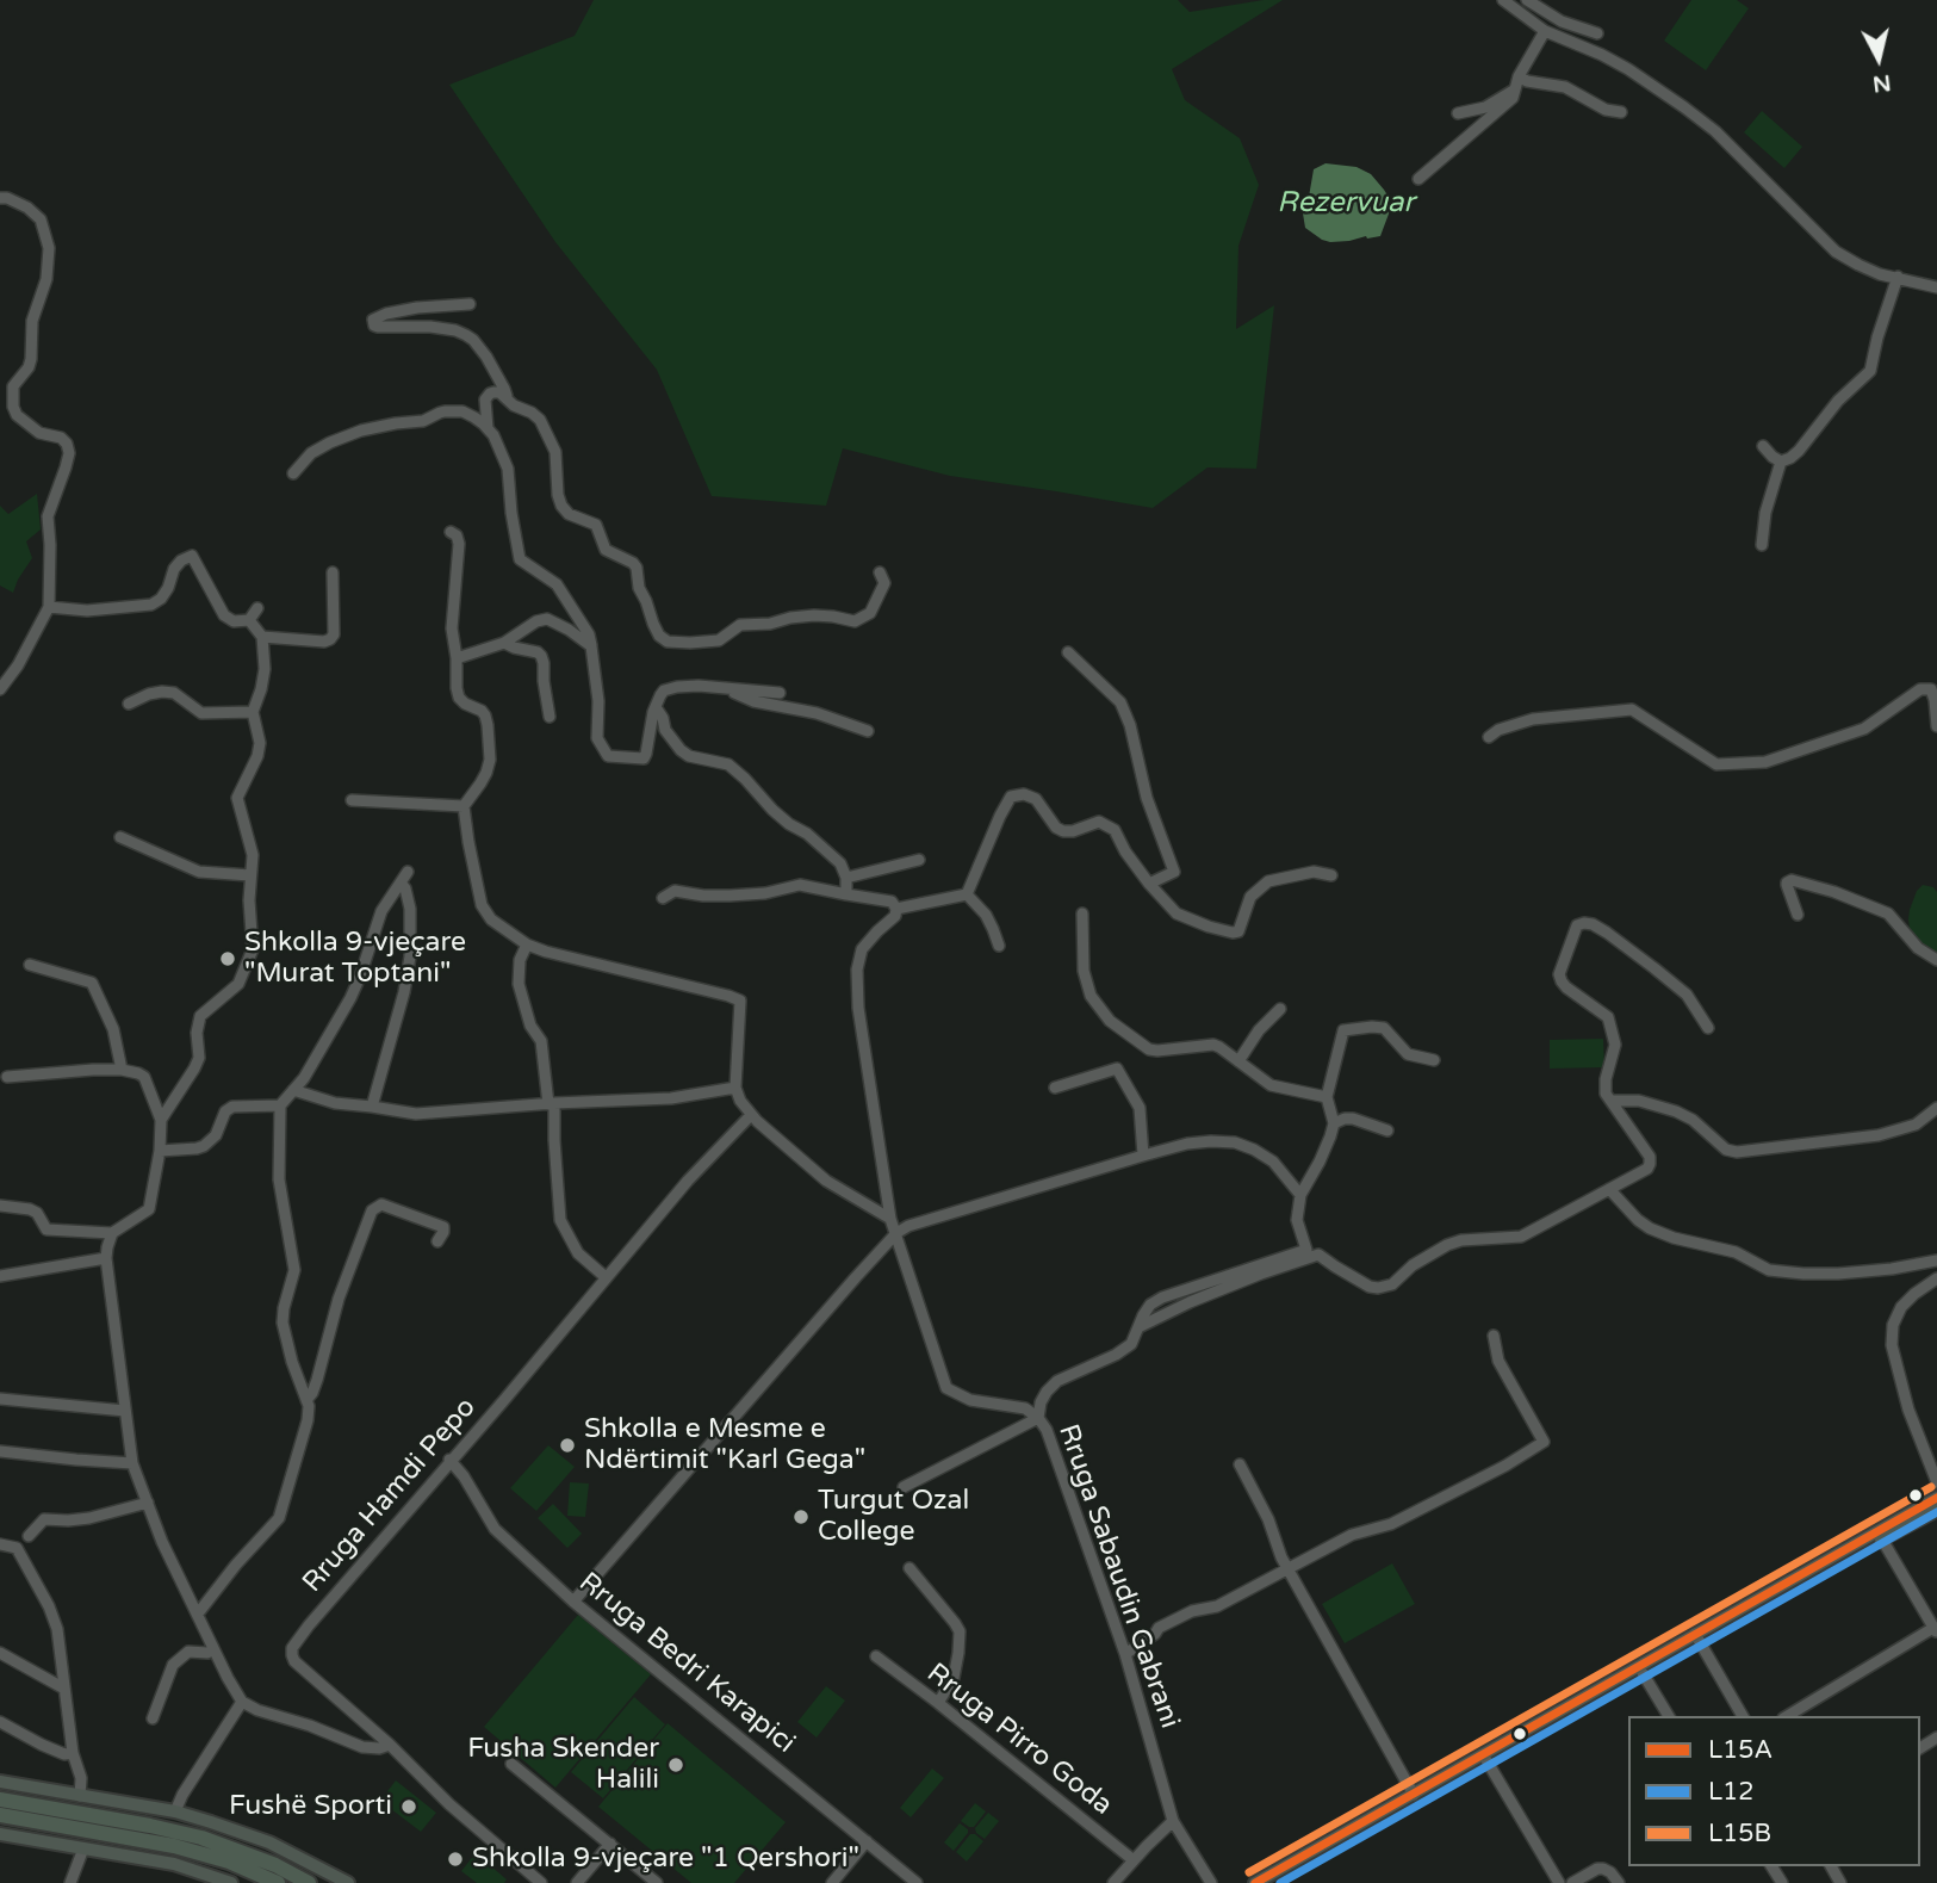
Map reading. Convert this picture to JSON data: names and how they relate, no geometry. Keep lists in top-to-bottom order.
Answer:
{
  "streets": {
    "street": [
      "Rruga Hamdi Pepo",
      "Rruga Sabaudin Gabrani",
      "Rruga Bedri Karapici",
      "Rruga Pirro Goda"
    ]
  },
  "crossings": [
    ["Rruga Hamdi Pepo", "Rruga Bedri Karapici"]
  ],
  "water": ["Rezervuar"],
  "places": [
    "Shkolla 9-vjeçare \"Murat Toptani\"",
    "Shkolla e Mesme e Ndërtimit \"Karl Gega\"",
    "Turgut Ozal College",
    "Fusha Skender Halili",
    "Fushë Sporti",
    "Shkolla 9-vjeçare \"1 Qershori\""
  ],
  "lines": ["transit line L15B", "transit line L15A", "transit line L12"],
  "legend": ["L15A", "L12", "L15B"],
  "north": "bottom"
}
